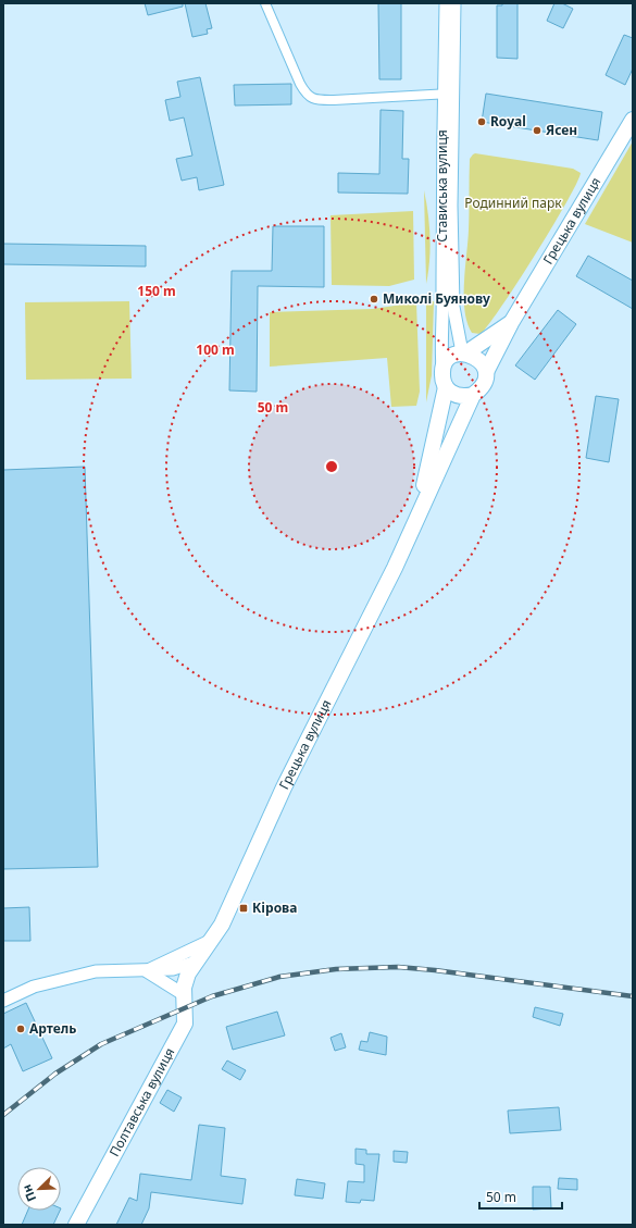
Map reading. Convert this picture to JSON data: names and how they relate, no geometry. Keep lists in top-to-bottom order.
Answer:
{
  "streets": {
    "highway": ["Грецька вулиця", "Полтавська вулиця"],
    "main road": ["Стависька вулиця"]
  },
  "crossings": [
    ["Стависька вулиця", "Грецька вулиця"],
    ["Грецька вулиця", "Полтавська вулиця"]
  ],
  "parks": ["Родинний парк"],
  "places": {
    "other": [
      "Royal",
      "Ясен",
      "Миколі Буянову",
      "Артель"
    ],
    "transit": ["Кірова"]
  },
  "scale_bar": "50 m",
  "north": "bottom left",
  "rings": ["150 m", "100 m", "50 m"]
}
